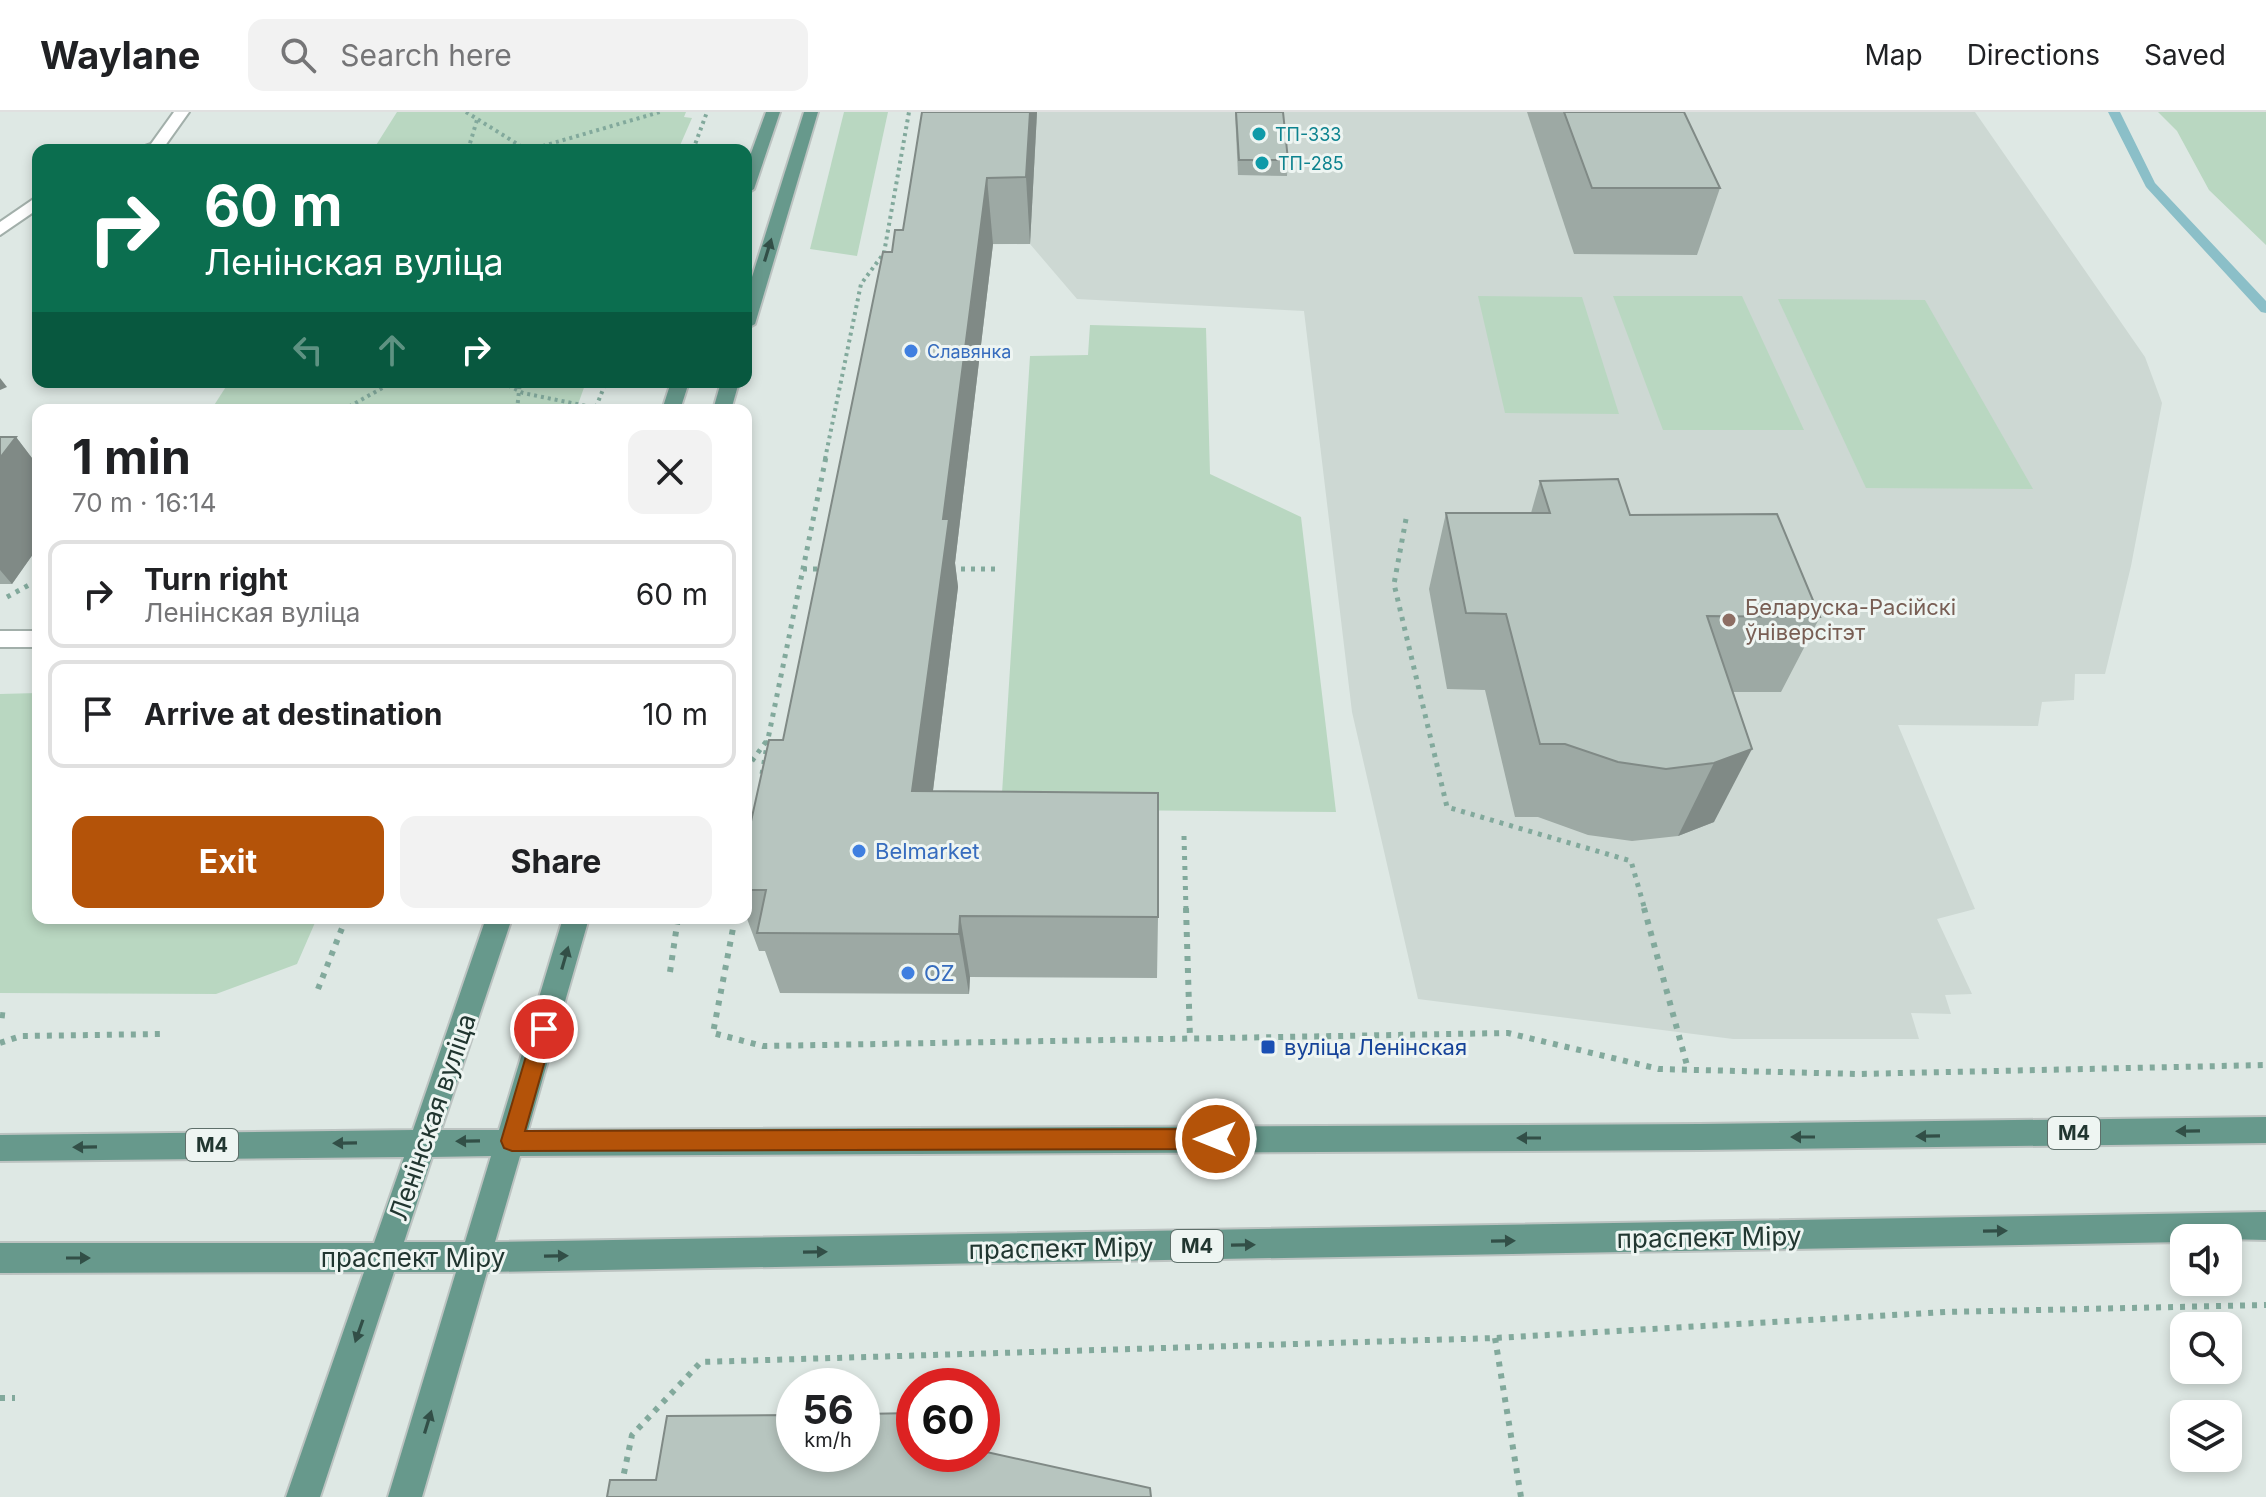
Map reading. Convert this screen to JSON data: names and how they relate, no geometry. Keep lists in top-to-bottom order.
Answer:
{
  "streets": {
    "main road": ["Ленінская вуліца", "М4", "праспект Міру"]
  },
  "crossings": [
    ["Ленінская вуліца", "М4"],
    ["Ленінская вуліца", "праспект Міру"]
  ],
  "places": {
    "other": [
      "ТП-333",
      "ТП-285",
      "Славянка",
      "Беларуска-Расійскі ўніверсітэт",
      "Belmarket",
      "OZ"
    ],
    "transit": ["вуліца Ленінская"]
  },
  "page": {
    "header": "Waylane",
    "search": "Search here",
    "nav": ["Map", "Directions", "Saved"],
    "turn": ["60 m", "Ленінская вуліца"],
    "heading": ["1 min", "70 m · 16:14"],
    "list": [
      {
        "name": "Turn right",
        "note": "Ленінская вуліца",
        "value": "60 m"
      },
      {
        "name": "Arrive at destination",
        "value": "10 m"
      }
    ],
    "buttons": ["Exit", "Share"],
    "speed": "56 km/h",
    "limit": "60"
  }
}
